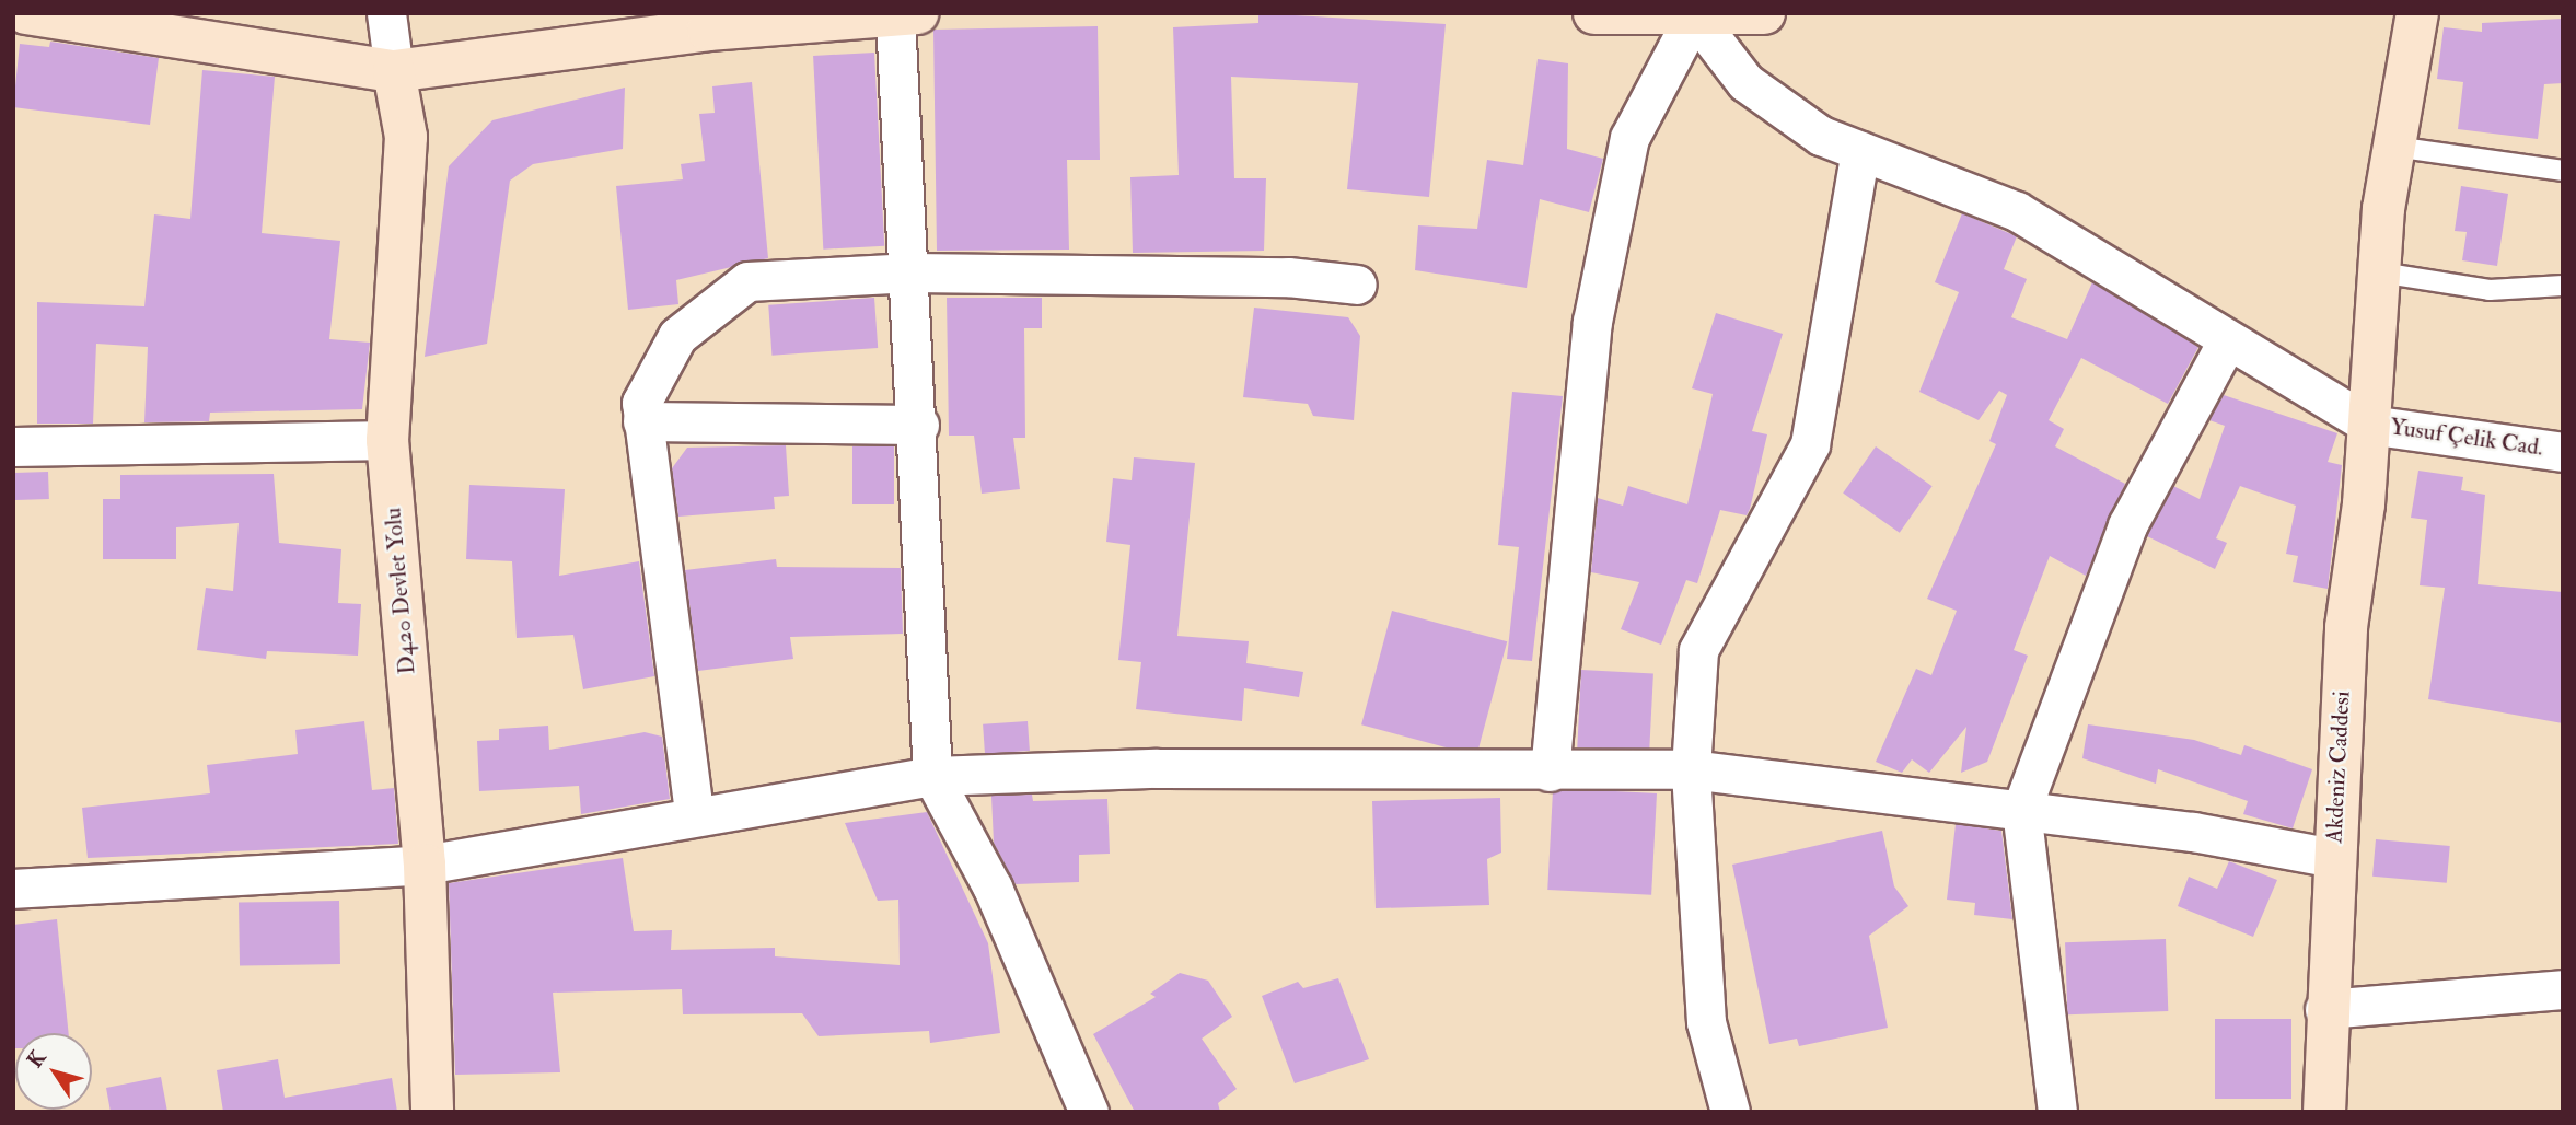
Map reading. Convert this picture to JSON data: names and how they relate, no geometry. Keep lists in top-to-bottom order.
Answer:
{
  "streets": {
    "street": ["Yusuf Çelik Cad.", "D420 Devlet Yolu", "Akdeniz Caddesi"]
  },
  "crossings": [
    ["Yusuf Çelik Cad.", "Akdeniz Caddesi"]
  ],
  "north": "top left"
}
